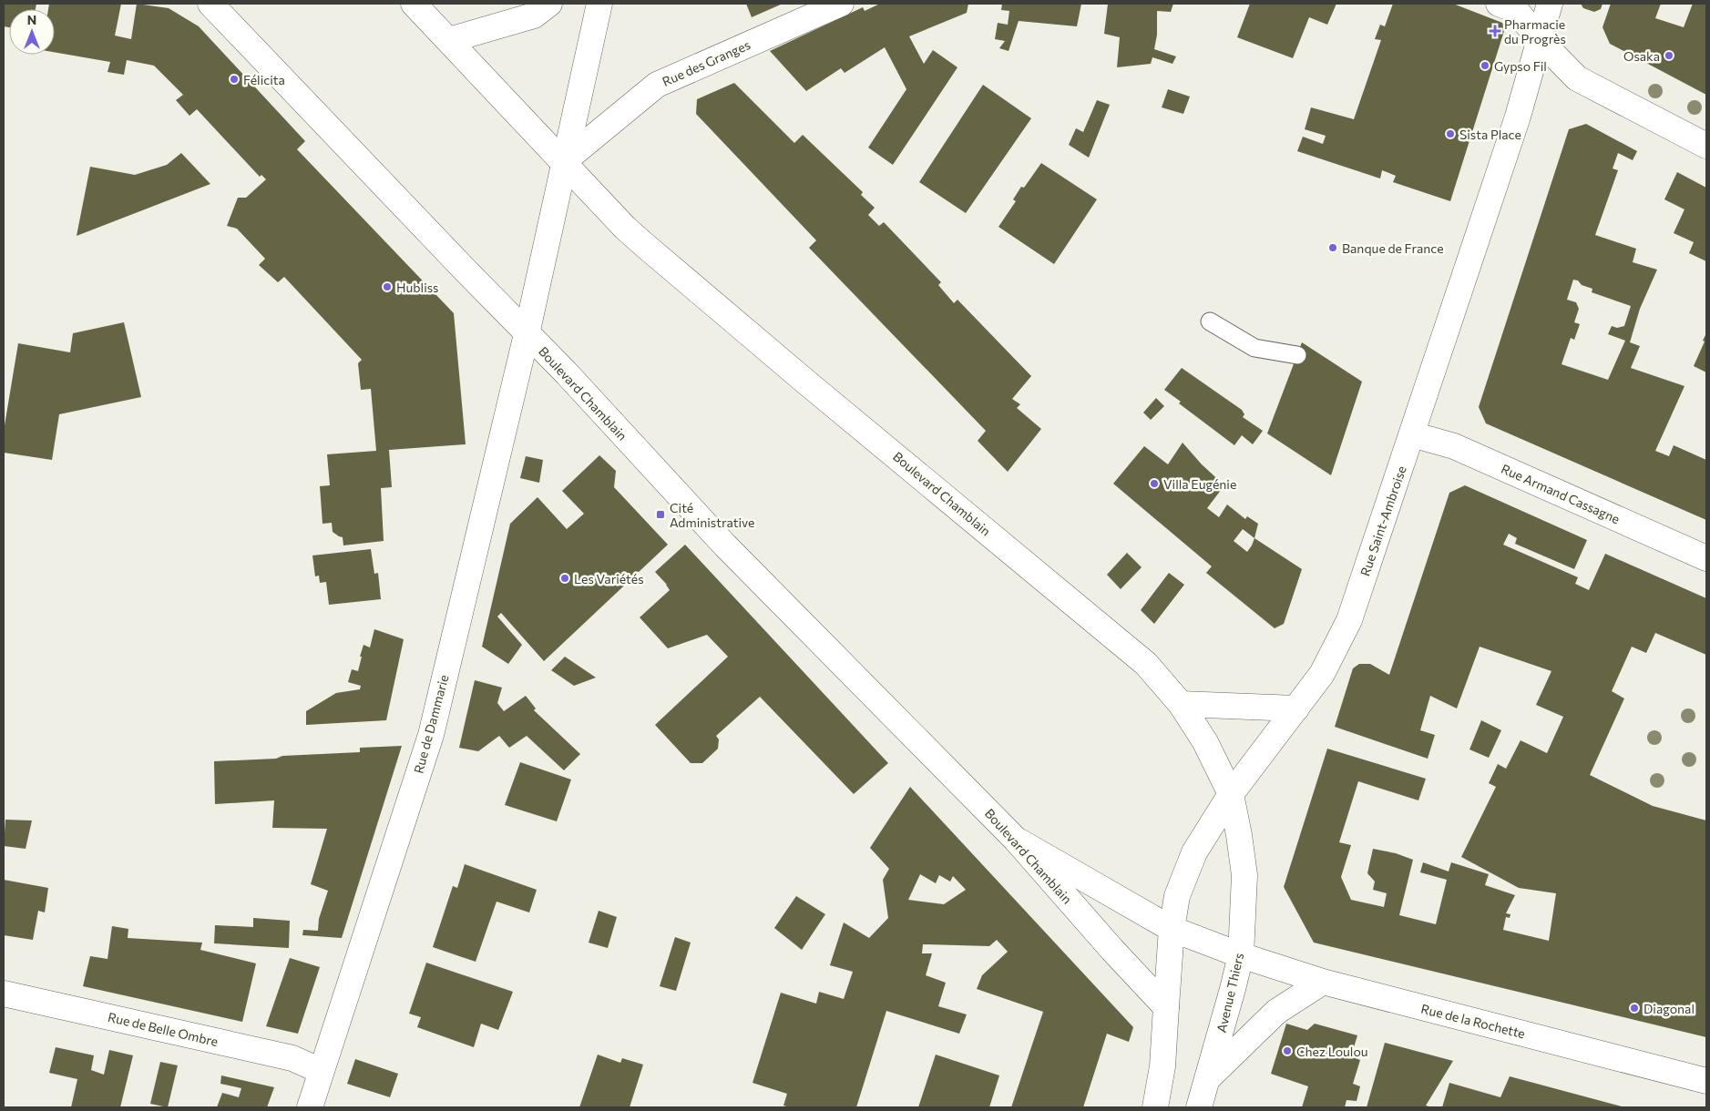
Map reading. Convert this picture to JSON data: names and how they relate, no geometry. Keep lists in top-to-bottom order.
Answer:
{
  "streets": {
    "main road": [
      "Rue des Granges",
      "Boulevard Chamblain",
      "Rue Armand Cassagne",
      "Rue Saint-Ambroise",
      "Rue de Dammarie",
      "Avenue Thiers",
      "Rue de la Rochette",
      "Rue de Belle Ombre"
    ]
  },
  "crossings": [
    ["Rue des Granges", "Boulevard Chamblain"],
    ["Boulevard Chamblain", "Rue Saint-Ambroise"],
    ["Boulevard Chamblain", "Rue de Dammarie"],
    ["Boulevard Chamblain", "Avenue Thiers"],
    ["Boulevard Chamblain", "Rue de la Rochette"],
    ["Rue Armand Cassagne", "Rue Saint-Ambroise"],
    ["Rue Saint-Ambroise", "Rue de la Rochette"],
    ["Rue de Dammarie", "Rue de Belle Ombre"],
    ["Avenue Thiers", "Rue de la Rochette"]
  ],
  "places": {
    "health": ["Pharmacie du Progrès"],
    "other": [
      "Osaka",
      "Gypso Fil",
      "Félicita",
      "Sista Place",
      "Banque de France",
      "Hubliss",
      "Villa Eugénie",
      "Les Variétés",
      "Diagonal",
      "Chez Loulou"
    ],
    "transit": ["Cité Administrative"]
  },
  "north": "top"
}
